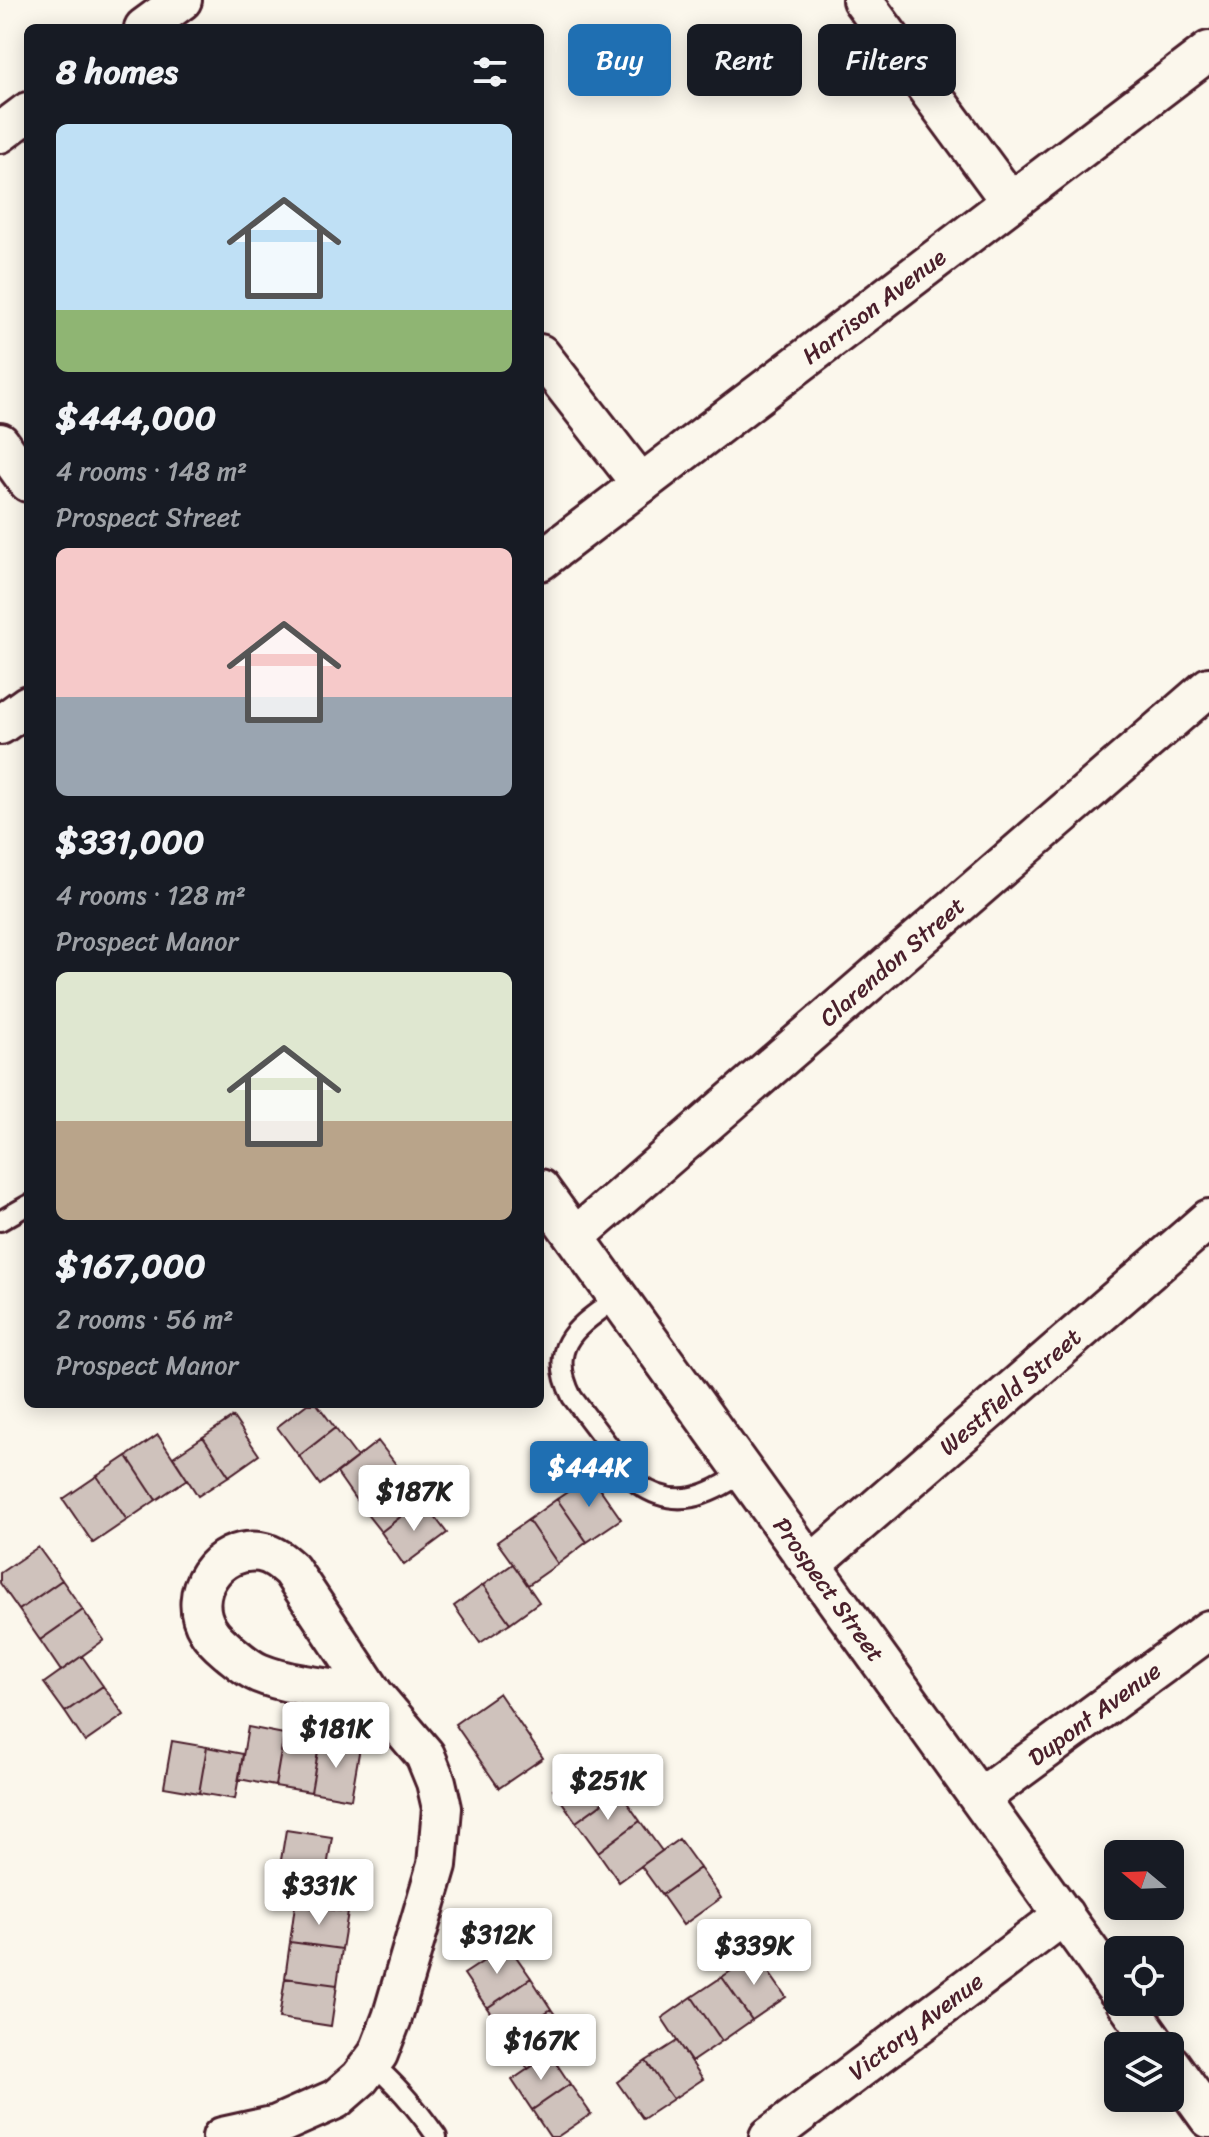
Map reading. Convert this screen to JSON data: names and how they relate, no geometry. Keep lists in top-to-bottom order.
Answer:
{
  "streets": {
    "street": [
      "Harrison Avenue",
      "Clarendon Street",
      "Westfield Street",
      "Prospect Street",
      "Dupont Avenue",
      "Victory Avenue"
    ]
  },
  "crossings": [
    ["Clarendon Street", "Prospect Street"],
    ["Westfield Street", "Prospect Street"],
    ["Prospect Street", "Dupont Avenue"],
    ["Prospect Street", "Victory Avenue"]
  ],
  "north": "left",
  "page": {
    "chip": ["Buy", "Rent", "Filters"],
    "heading": "8 homes",
    "list": [
      {
        "name": "$444,000",
        "note": "4 rooms · 148 m² · Prospect Street"
      },
      {
        "name": "$331,000",
        "note": "4 rooms · 128 m² · Prospect Manor"
      },
      {
        "name": "$167,000",
        "note": "2 rooms · 56 m² · Prospect Manor"
      }
    ],
    "price": [
      "$444K",
      "$187K",
      "$181K",
      "$251K",
      "$331K",
      "$312K",
      "$339K",
      "$167K"
    ]
  }
}
